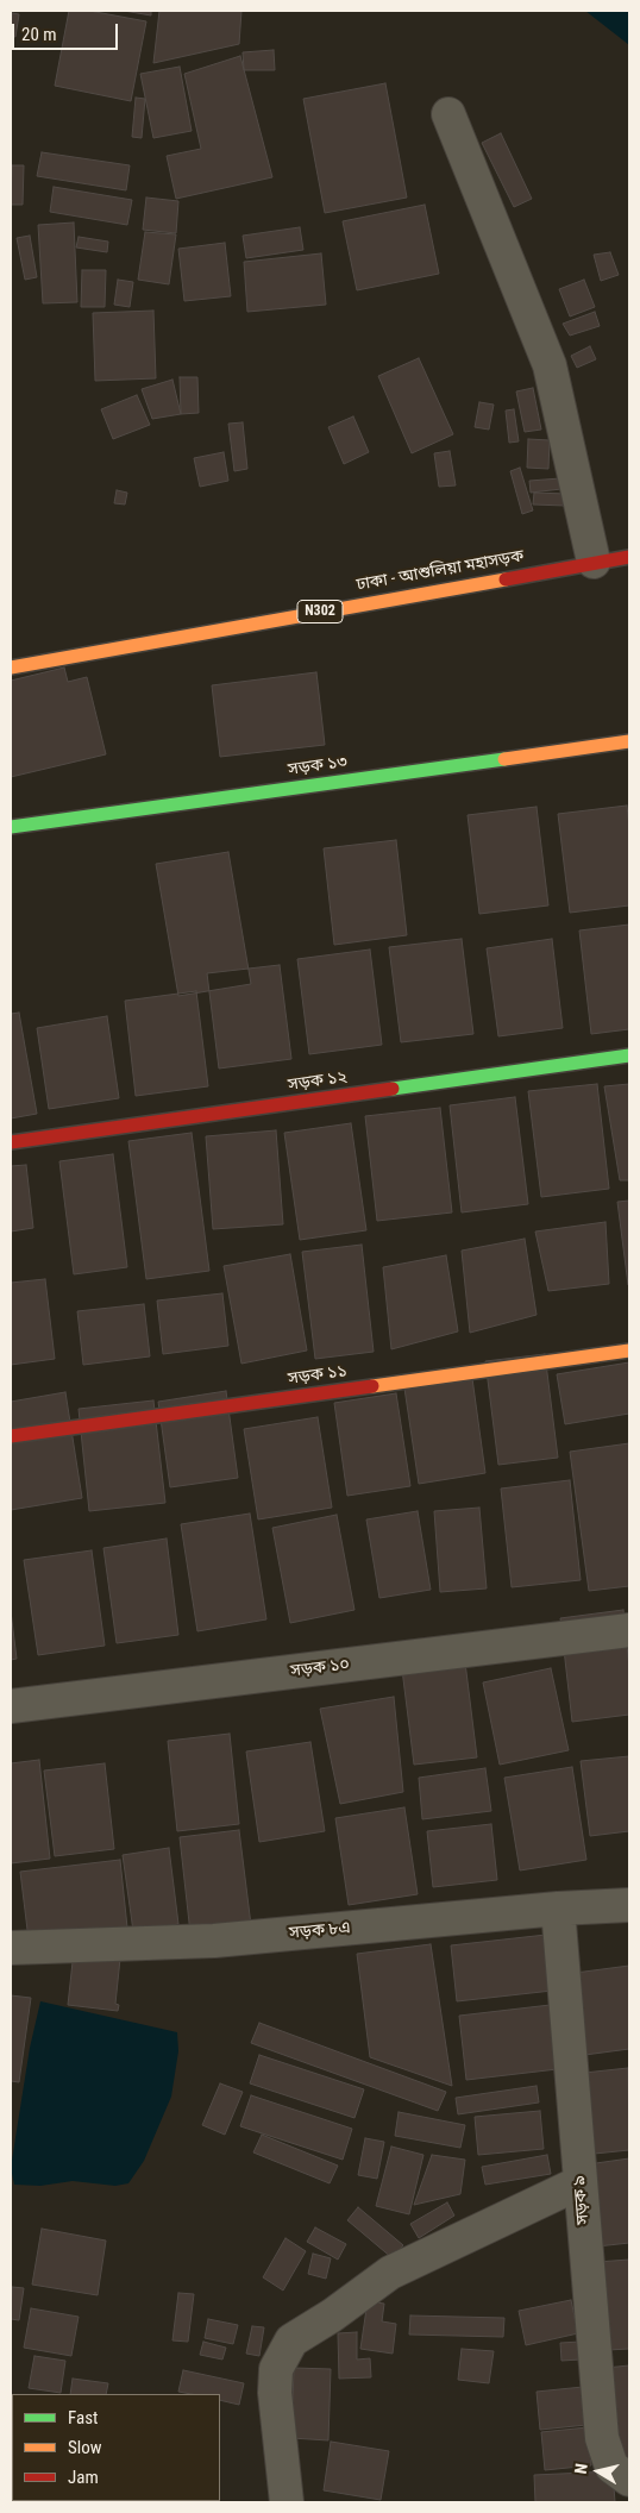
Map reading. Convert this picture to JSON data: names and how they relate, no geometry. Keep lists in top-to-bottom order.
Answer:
{
  "streets": {
    "main road": [
      "ঢাকা - আশুলিয়া মহাসড়ক",
      "N302",
      "সড়ক ১৩",
      "সড়ক ১২",
      "সড়ক ১১"
    ],
    "street": ["সড়ক ১০", "সড়ক ৮এ", "সড়ক ৯"]
  },
  "crossings": [
    ["সড়ক ৮এ", "সড়ক ৯"]
  ],
  "legend": ["Fast", "Slow", "Jam"],
  "scale_bar": "20 m",
  "north": "left"
}
